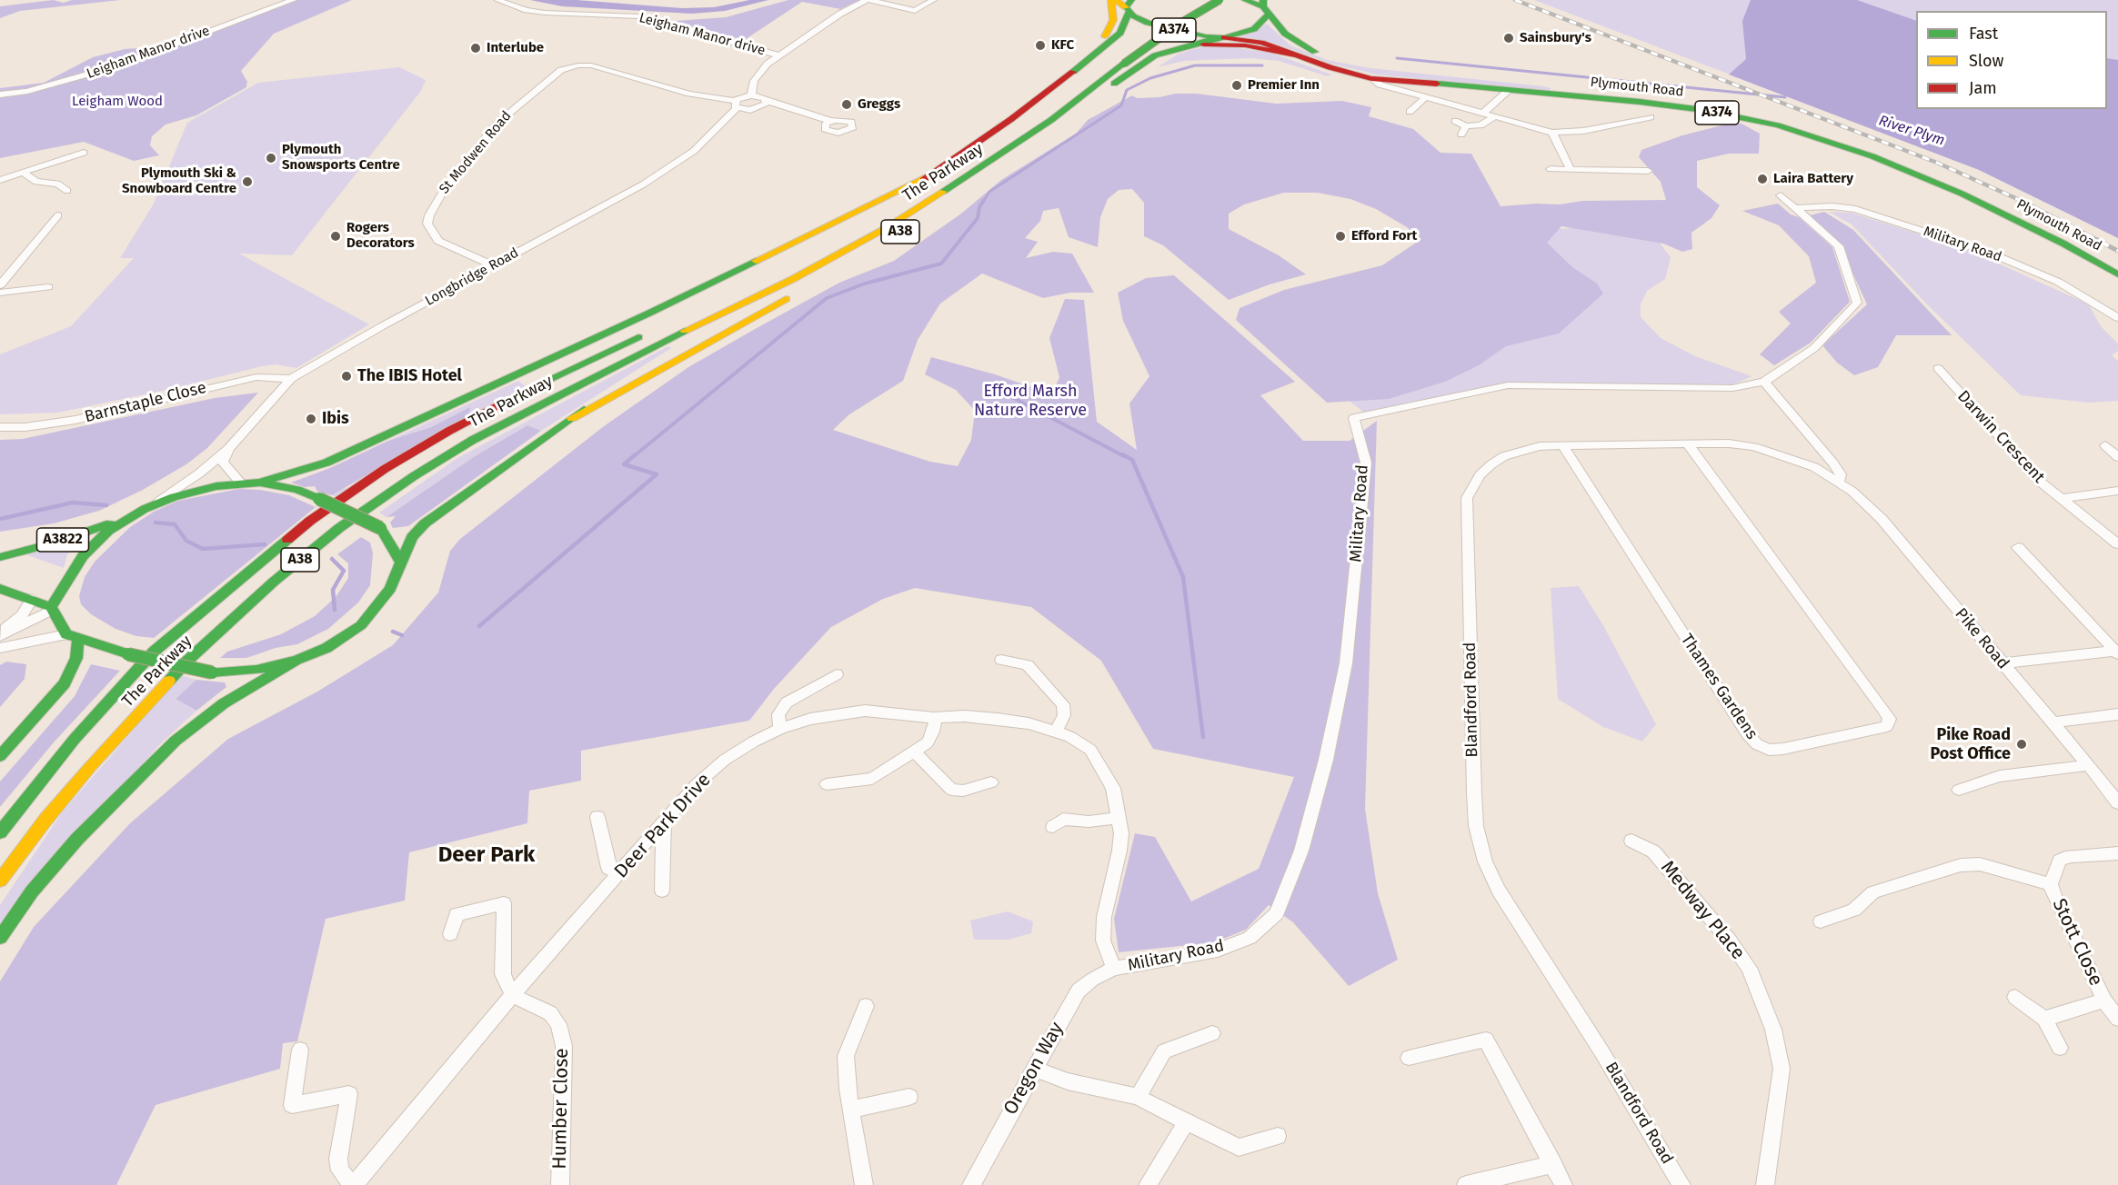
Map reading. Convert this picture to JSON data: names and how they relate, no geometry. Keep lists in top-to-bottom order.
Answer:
{
  "streets": {
    "main road": [
      "A374",
      "Plymouth Road",
      "The Parkway",
      "A38",
      "A3822"
    ],
    "street": [
      "Leigham Manor drive",
      "St Modwen Road",
      "Military Road",
      "Longbridge Road",
      "Barnstaple Close",
      "Darwin Crescent",
      "Pike Road",
      "Thames Gardens",
      "Blandford Road",
      "Deer Park Drive",
      "Medway Place",
      "Stott Close",
      "Oregon Way",
      "Humber Close"
    ]
  },
  "crossings": [
    ["A374", "Plymouth Road"],
    ["A374", "A38"],
    ["Plymouth Road", "A38"],
    ["St Modwen Road", "Longbridge Road"],
    ["The Parkway", "A38"],
    ["Military Road", "Pike Road"],
    ["Military Road", "Deer Park Drive"],
    ["Military Road", "Oregon Way"],
    ["Longbridge Road", "Barnstaple Close"],
    ["Pike Road", "Blandford Road"],
    ["Thames Gardens", "Blandford Road"],
    ["Deer Park Drive", "Oregon Way"],
    ["Deer Park Drive", "Humber Close"]
  ],
  "districts": ["Deer Park"],
  "water": ["River Plym"],
  "parks": ["Leigham Wood", "Efford Marsh Nature Reserve"],
  "places": [
    "Sainsbury's",
    "KFC",
    "Interlube",
    "Premier Inn",
    "Greggs",
    "Plymouth Snowsports Centre",
    "Laira Battery",
    "Plymouth Ski & Snowboard Centre",
    "Rogers Decorators",
    "Efford Fort",
    "The IBIS Hotel",
    "Ibis",
    "Pike Road Post Office"
  ],
  "legend": ["Fast", "Slow", "Jam"]
}
